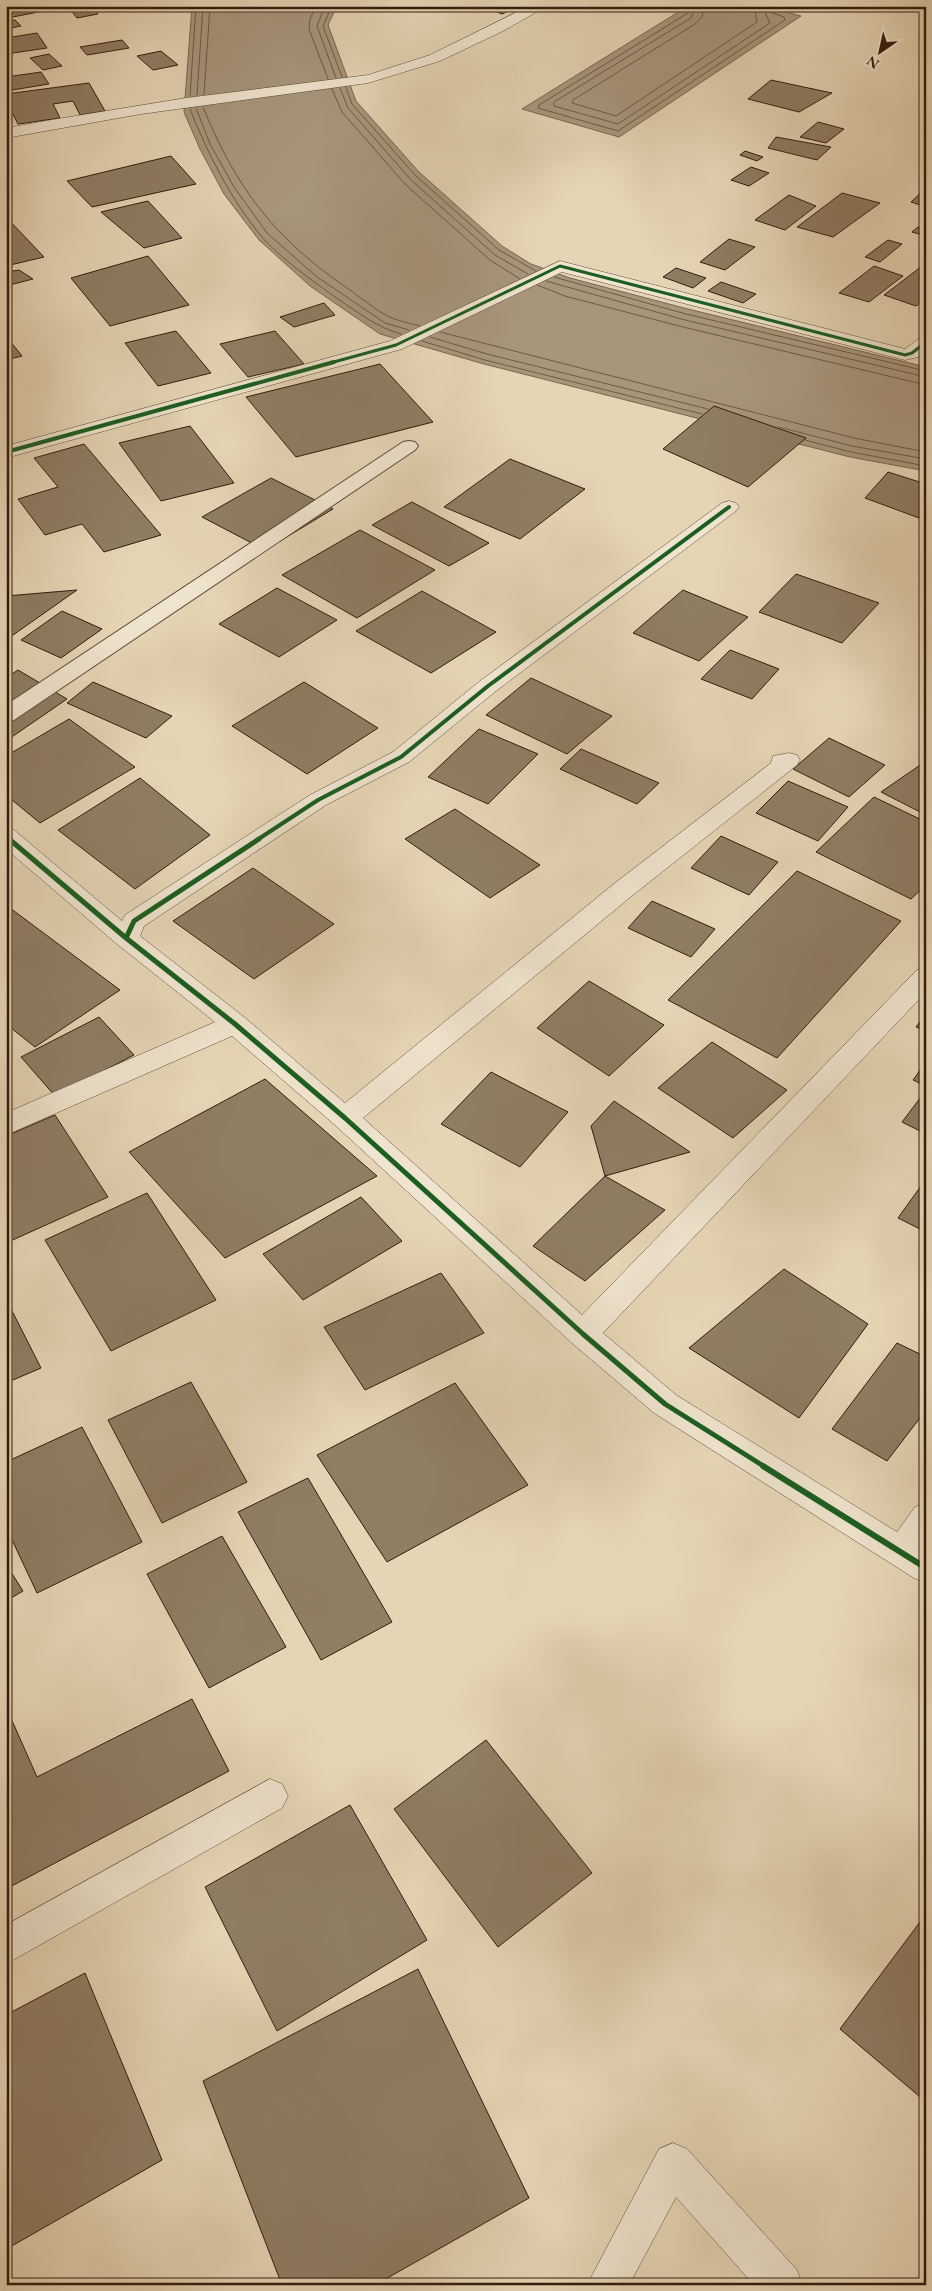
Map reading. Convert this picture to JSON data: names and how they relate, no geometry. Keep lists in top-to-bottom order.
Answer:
{
  "north": "bottom left"
}
